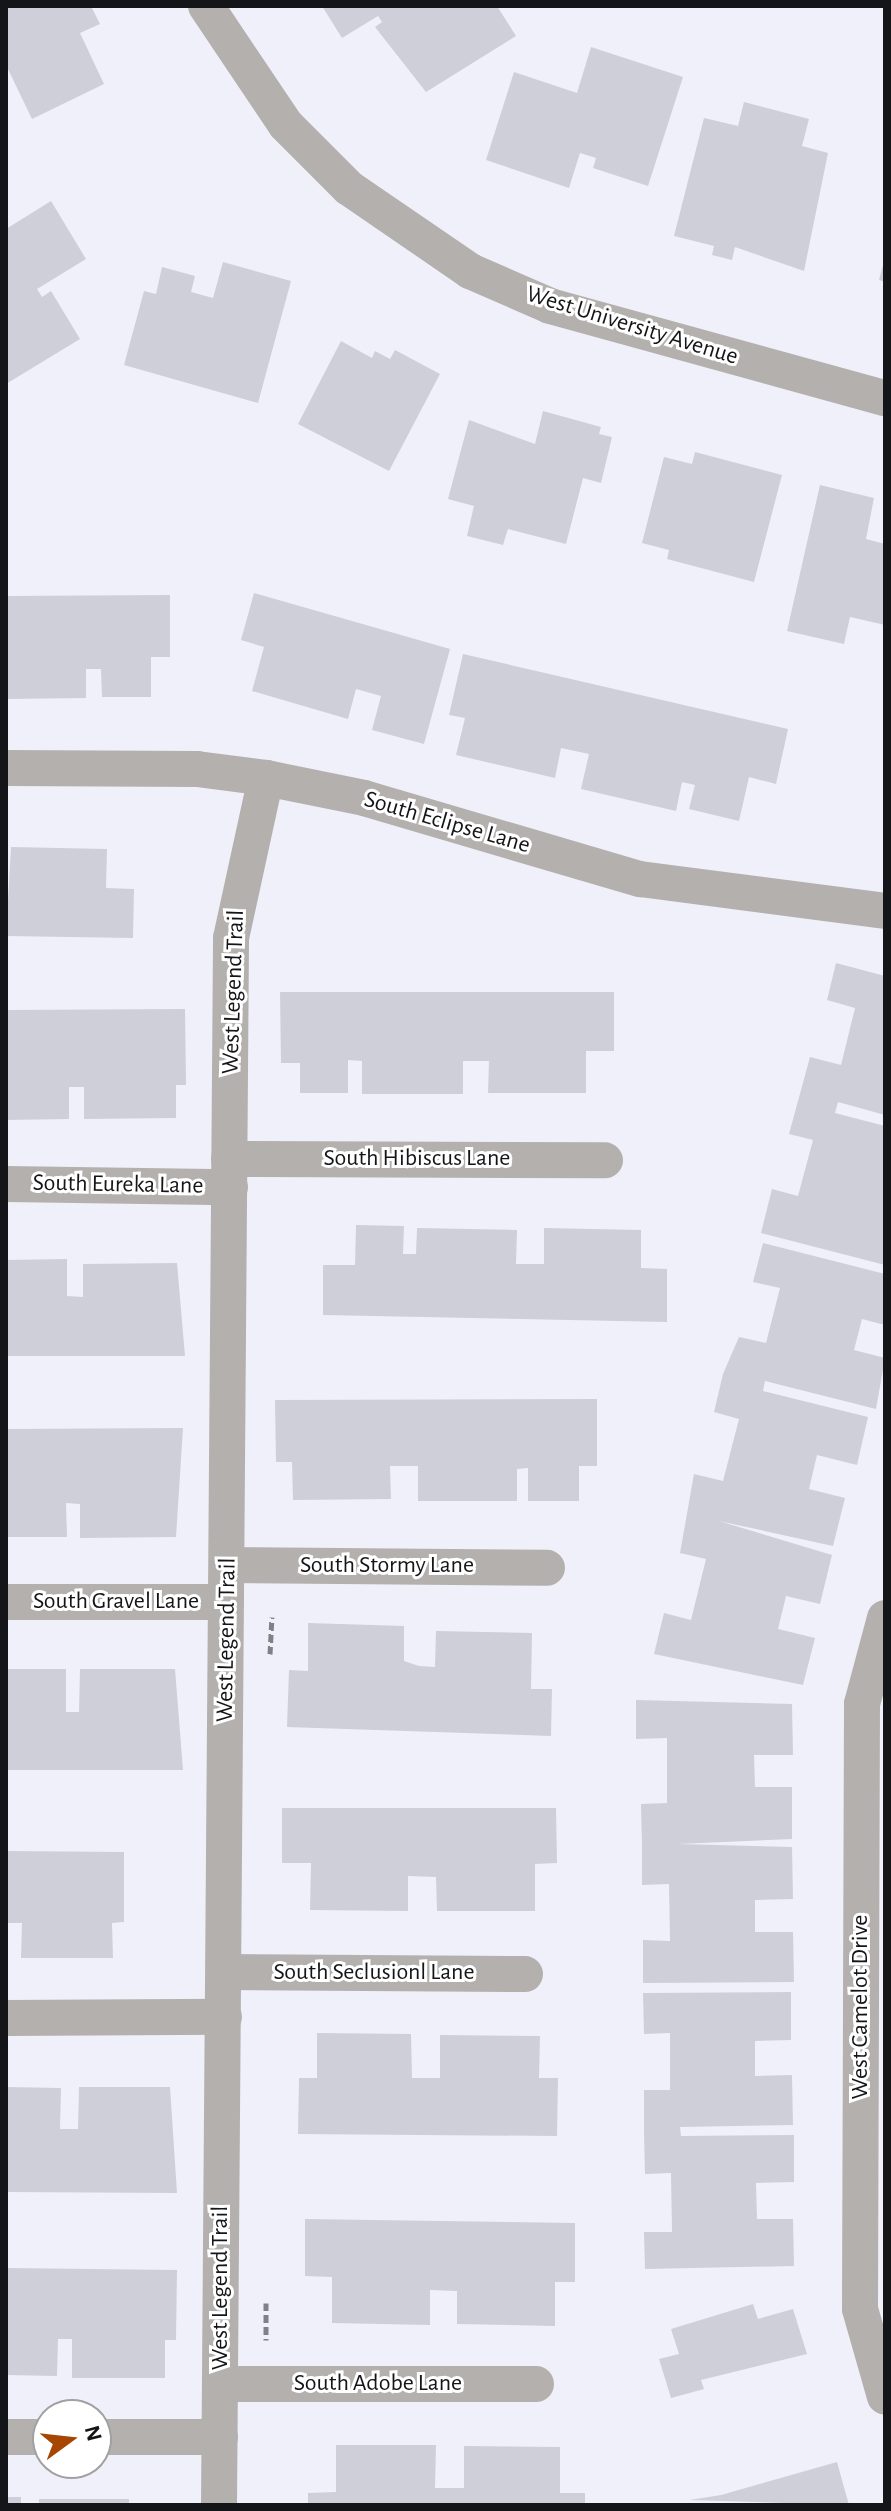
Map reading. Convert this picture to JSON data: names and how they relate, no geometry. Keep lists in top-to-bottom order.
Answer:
{
  "streets": {
    "street": [
      "West University Avenue",
      "South Eclipse Lane",
      "West Legend Trail",
      "South Hibiscus Lane",
      "South Eureka Lane",
      "South Stormy Lane",
      "South Gravel Lane",
      "South Seclusionl Lane",
      "West Camelot Drive",
      "South Adobe Lane"
    ]
  },
  "crossings": [
    ["South Eclipse Lane", "West Legend Trail"],
    ["West Legend Trail", "South Hibiscus Lane"],
    ["West Legend Trail", "South Eureka Lane"],
    ["West Legend Trail", "South Stormy Lane"],
    ["West Legend Trail", "South Gravel Lane"],
    ["West Legend Trail", "South Seclusionl Lane"],
    ["West Legend Trail", "South Adobe Lane"],
    ["South Hibiscus Lane", "South Eureka Lane"]
  ],
  "north": "right"
}
